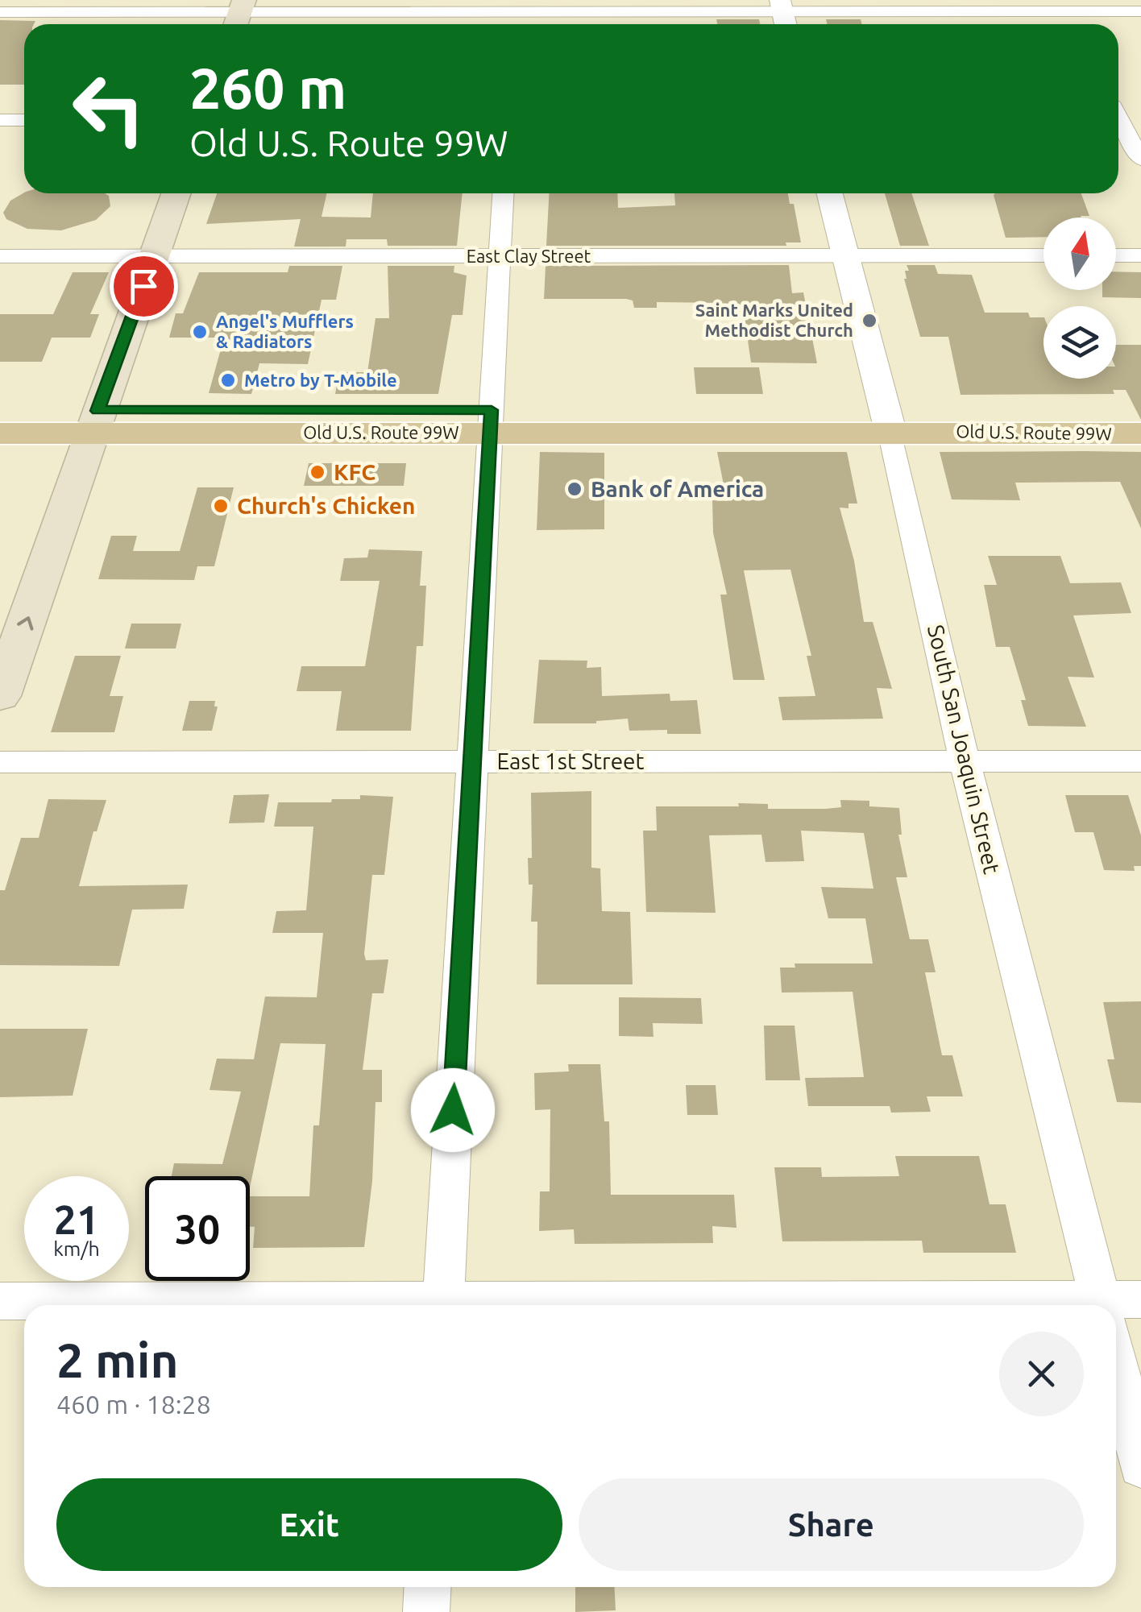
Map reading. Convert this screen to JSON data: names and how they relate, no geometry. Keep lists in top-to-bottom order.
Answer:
{
  "streets": {
    "main road": ["Old U.S. Route 99W"],
    "street": ["East Clay Street", "South San Joaquin Street", "East 1st Street"]
  },
  "crossings": [
    ["East Clay Street", "South San Joaquin Street"],
    ["Old U.S. Route 99W", "South San Joaquin Street"],
    ["South San Joaquin Street", "East 1st Street"]
  ],
  "places": [
    "Saint Marks United Methodist Church",
    "Angel's Mufflers & Radiators",
    "Metro by T-Mobile",
    "KFC",
    "Bank of America",
    "Church's Chicken"
  ],
  "north": "top",
  "page": {
    "turn": ["260 m", "Old U.S. Route 99W"],
    "speed": "21 km/h",
    "limit": "30",
    "heading": ["2 min", "460 m · 18:28"],
    "buttons": ["Exit", "Share"]
  }
}
